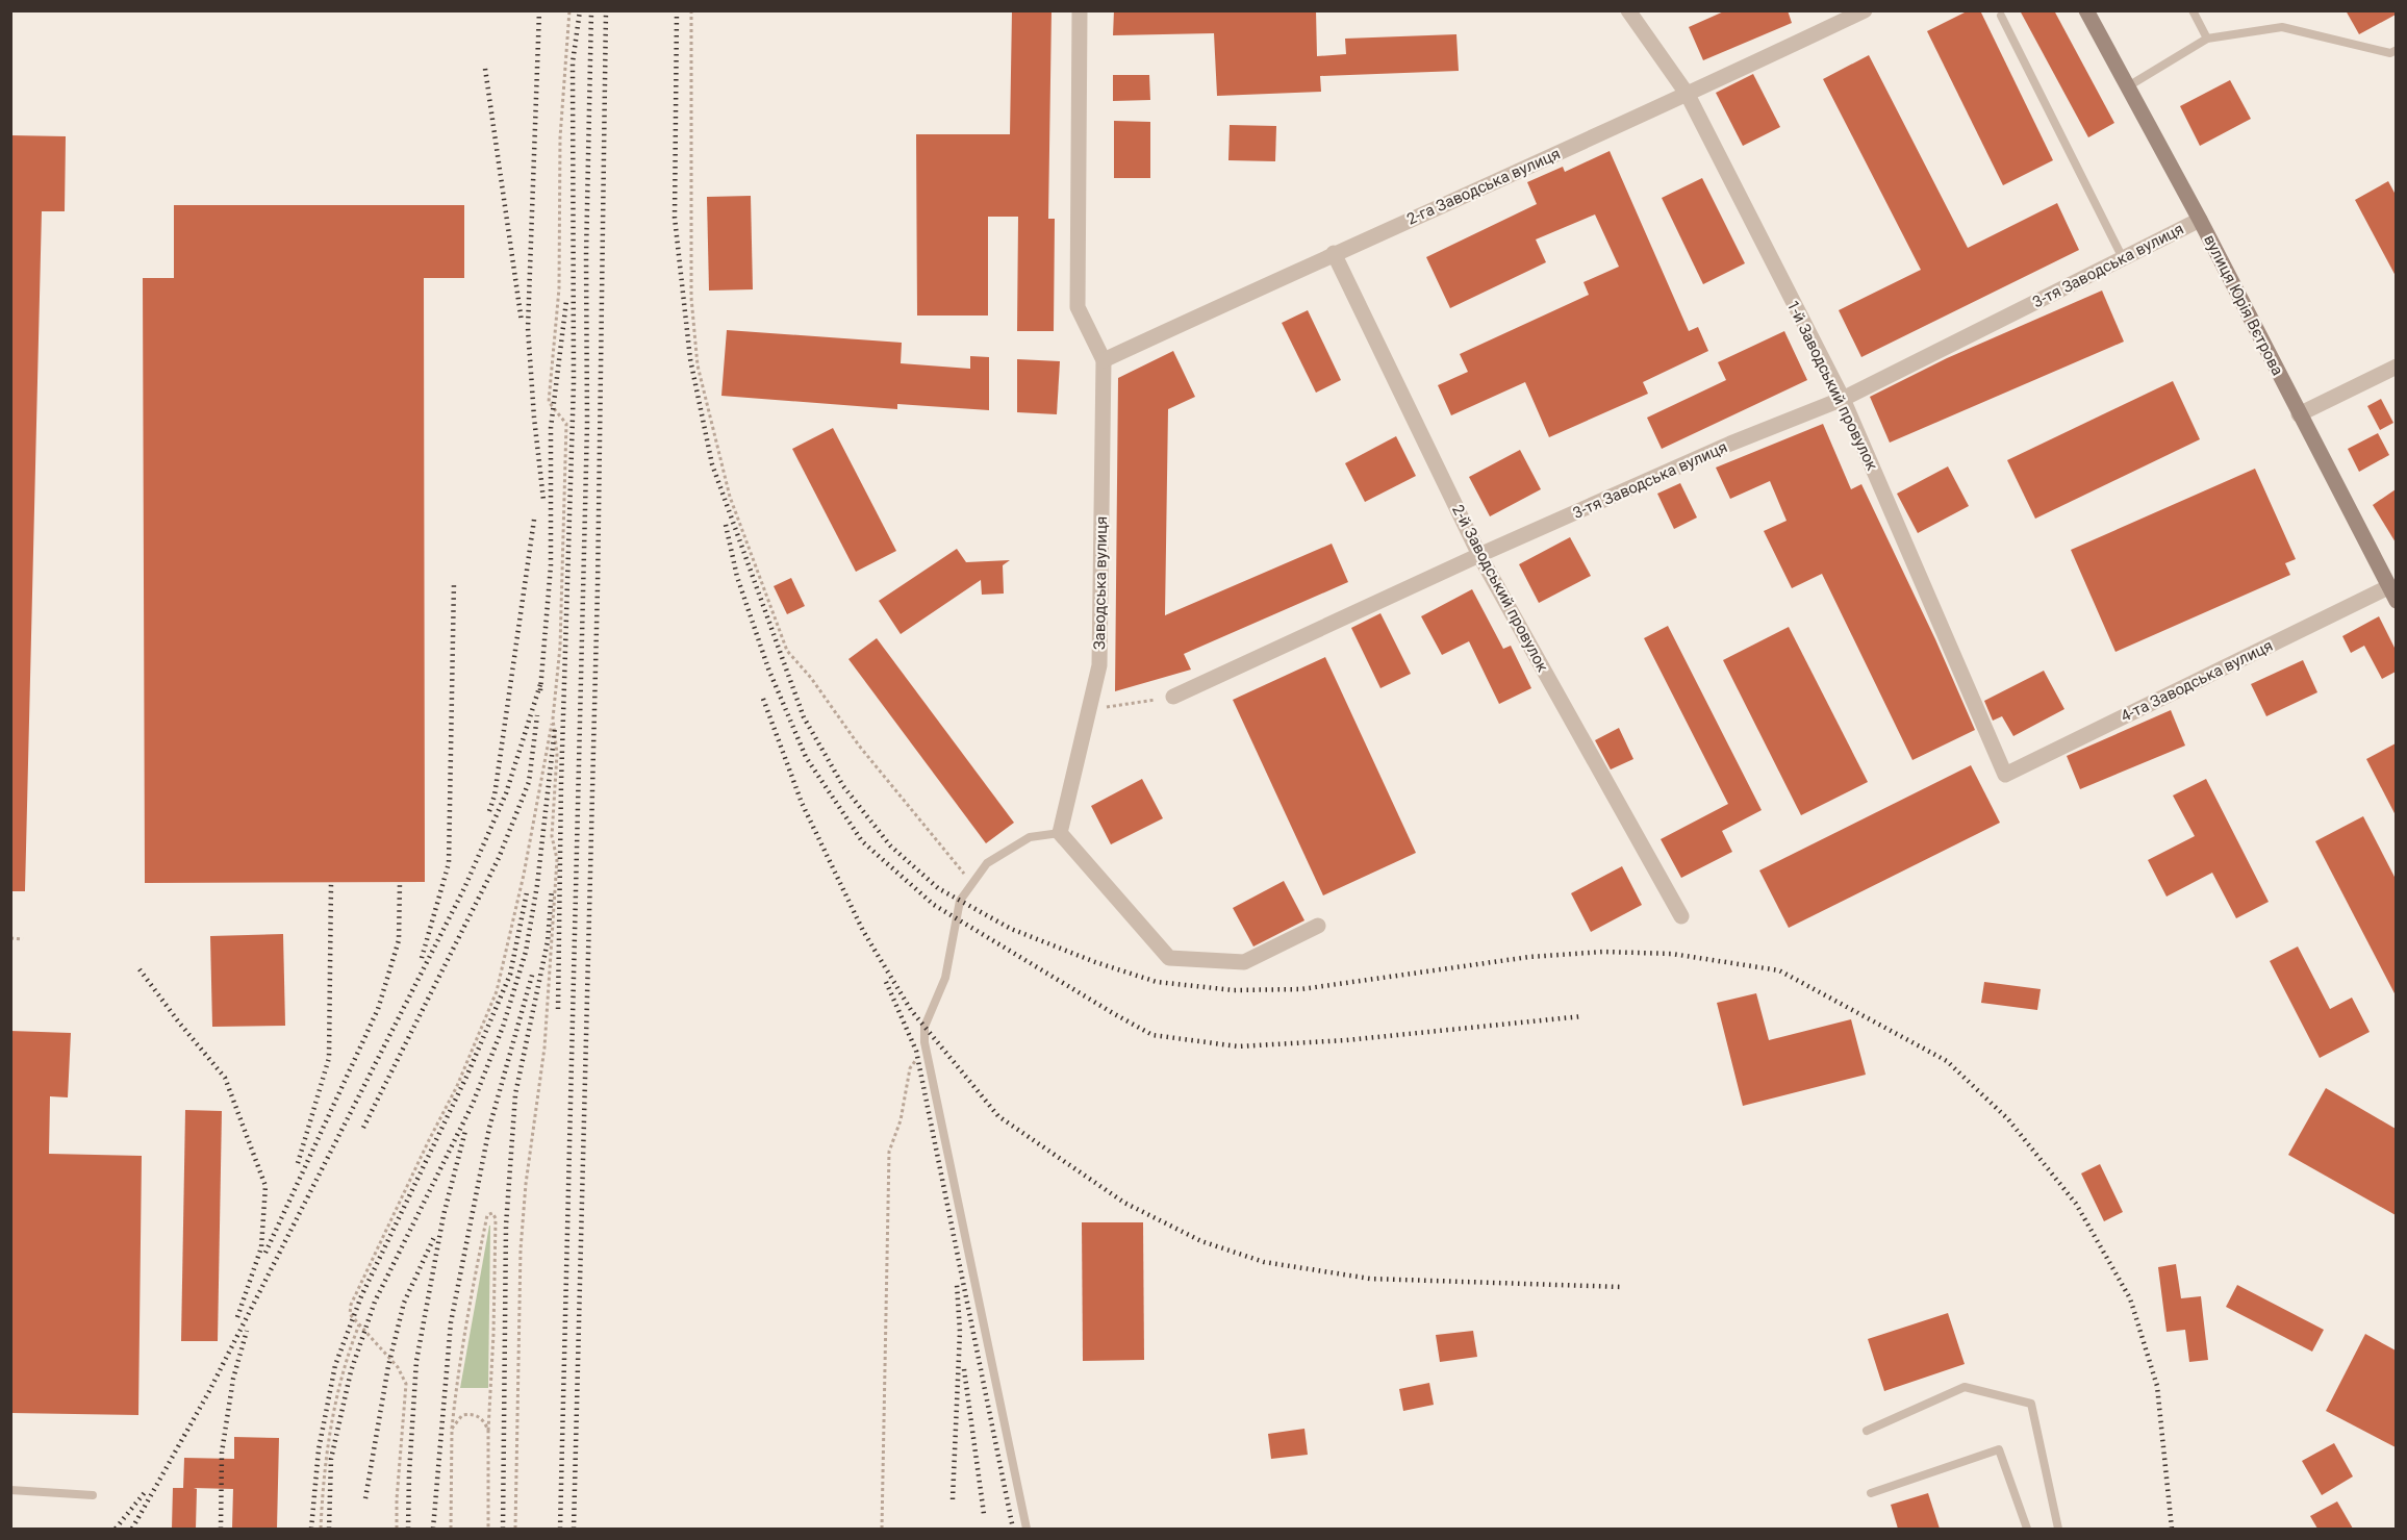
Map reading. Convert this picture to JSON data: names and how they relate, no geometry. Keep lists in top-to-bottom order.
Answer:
{
  "streets": {
    "street": [
      "2-га Заводська вулиця",
      "3-тя Заводська вулиця",
      "вулиця Юрія Вєтрова",
      "1-й Заводський провулок",
      "Заводська вулиця",
      "2-й Заводський провулок",
      "4-та Заводська вулиця"
    ]
  },
  "crossings": [
    ["2-га Заводська вулиця", "1-й Заводський провулок"],
    ["2-га Заводська вулиця", "Заводська вулиця"],
    ["2-га Заводська вулиця", "2-й Заводський провулок"],
    ["3-тя Заводська вулиця", "вулиця Юрія Вєтрова"],
    ["3-тя Заводська вулиця", "1-й Заводський провулок"],
    ["3-тя Заводська вулиця", "2-й Заводський провулок"],
    ["вулиця Юрія Вєтрова", "4-та Заводська вулиця"],
    ["1-й Заводський провулок", "4-та Заводська вулиця"]
  ]
}
